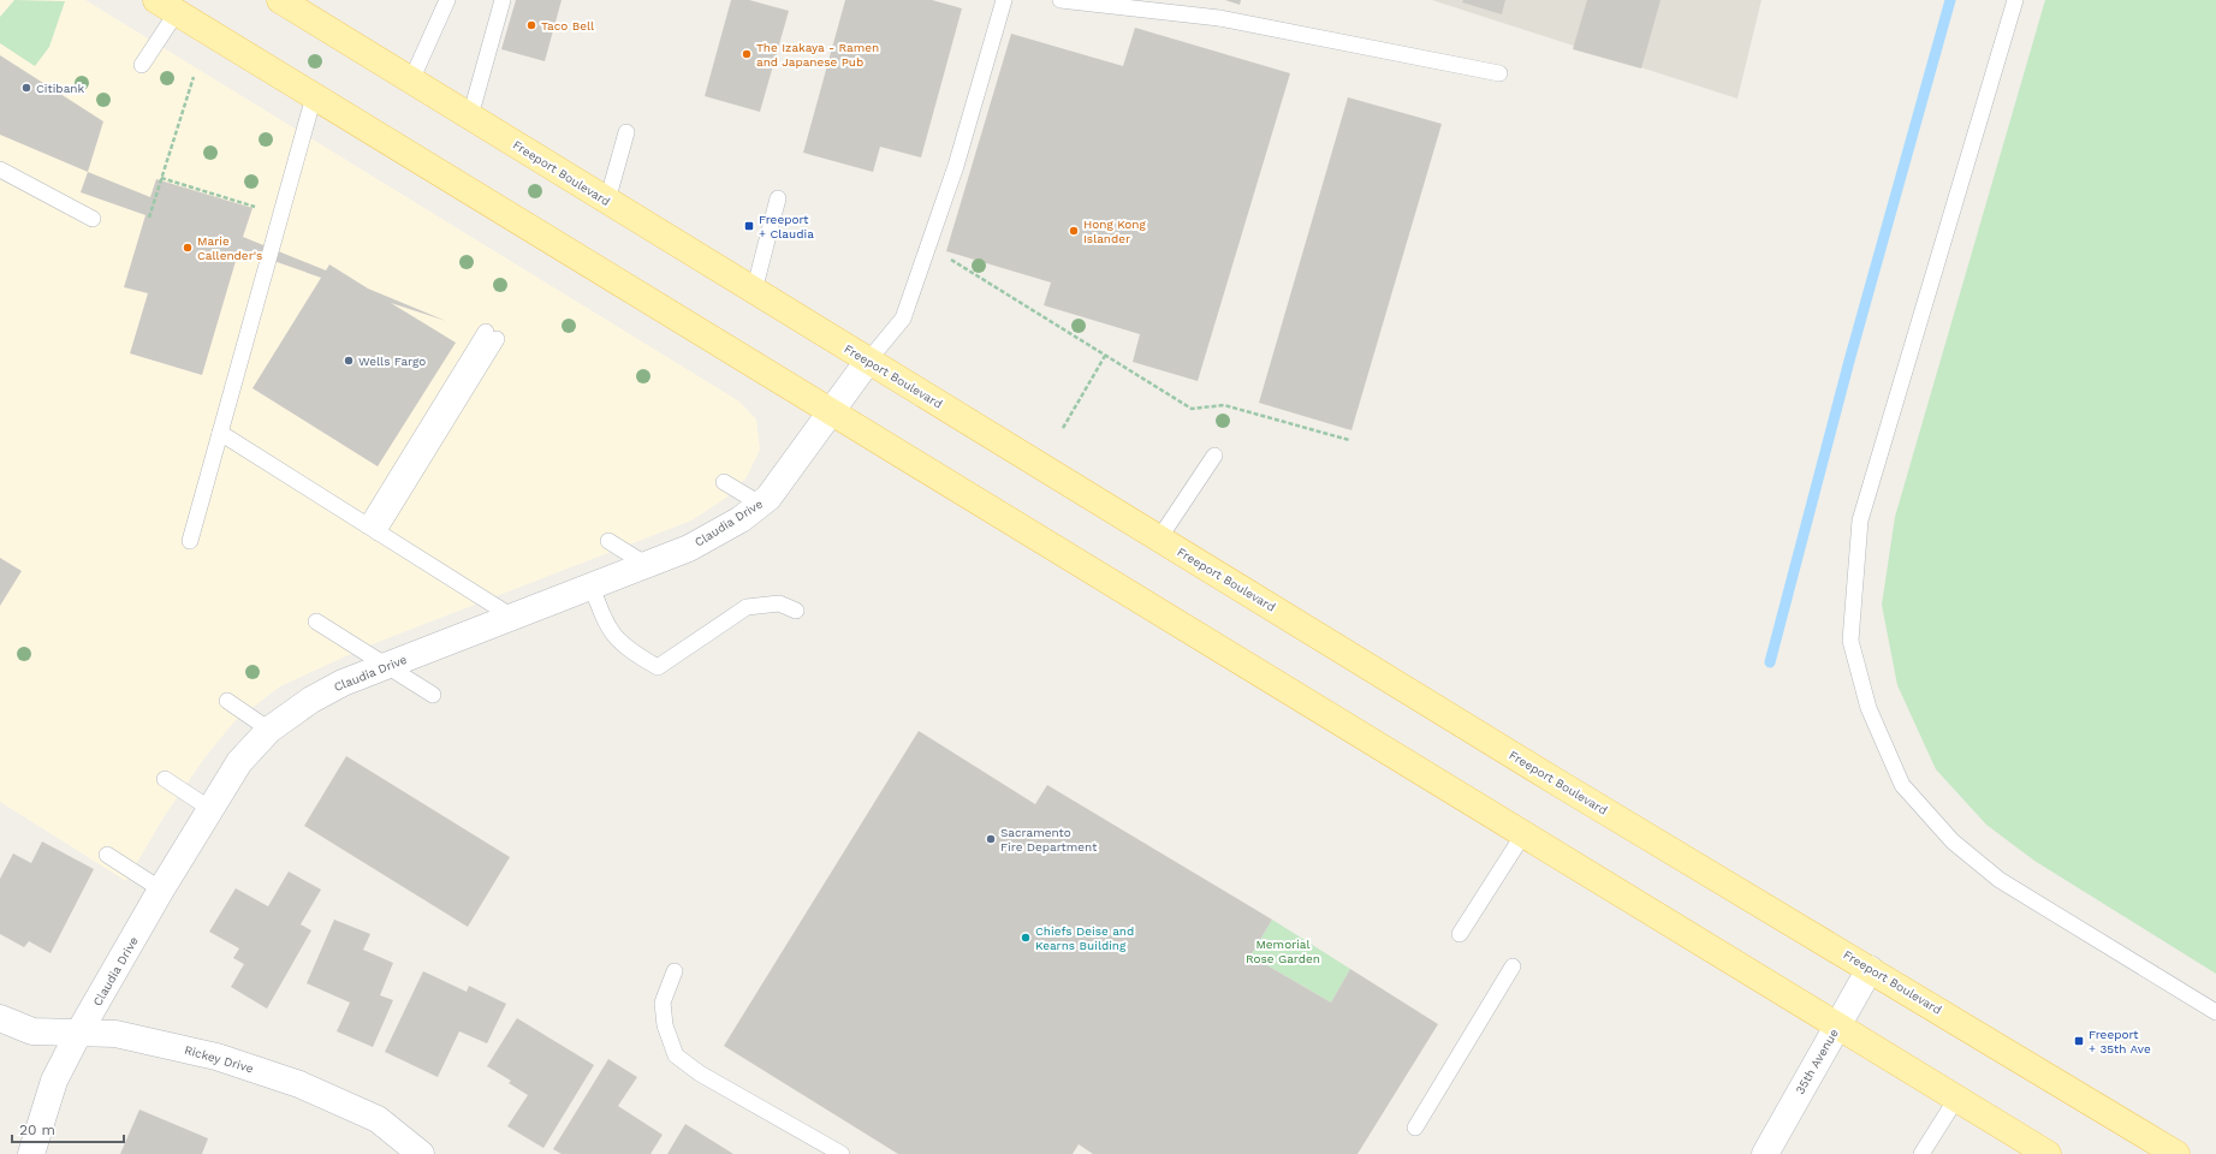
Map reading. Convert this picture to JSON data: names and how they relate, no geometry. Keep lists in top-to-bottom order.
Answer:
{
  "streets": {
    "main road": ["Freeport Boulevard"],
    "street": ["Claudia Drive", "Rickey Drive", "35th Avenue"]
  },
  "crossings": [
    ["Freeport Boulevard", "Claudia Drive"],
    ["Freeport Boulevard", "35th Avenue"],
    ["Claudia Drive", "Rickey Drive"]
  ],
  "parks": ["Memorial Rose Garden"],
  "places": {
    "other": [
      "Taco Bell",
      "The Izakaya - Ramen and Japanese Pub",
      "Citibank",
      "Hong Kong Islander",
      "Marie Callender's",
      "Wells Fargo",
      "Sacramento Fire Department",
      "Chiefs Deise and Kearns Building"
    ],
    "transit": ["Freeport + Claudia", "Freeport + 35th Ave"]
  },
  "scale_bar": "20 m"
}
